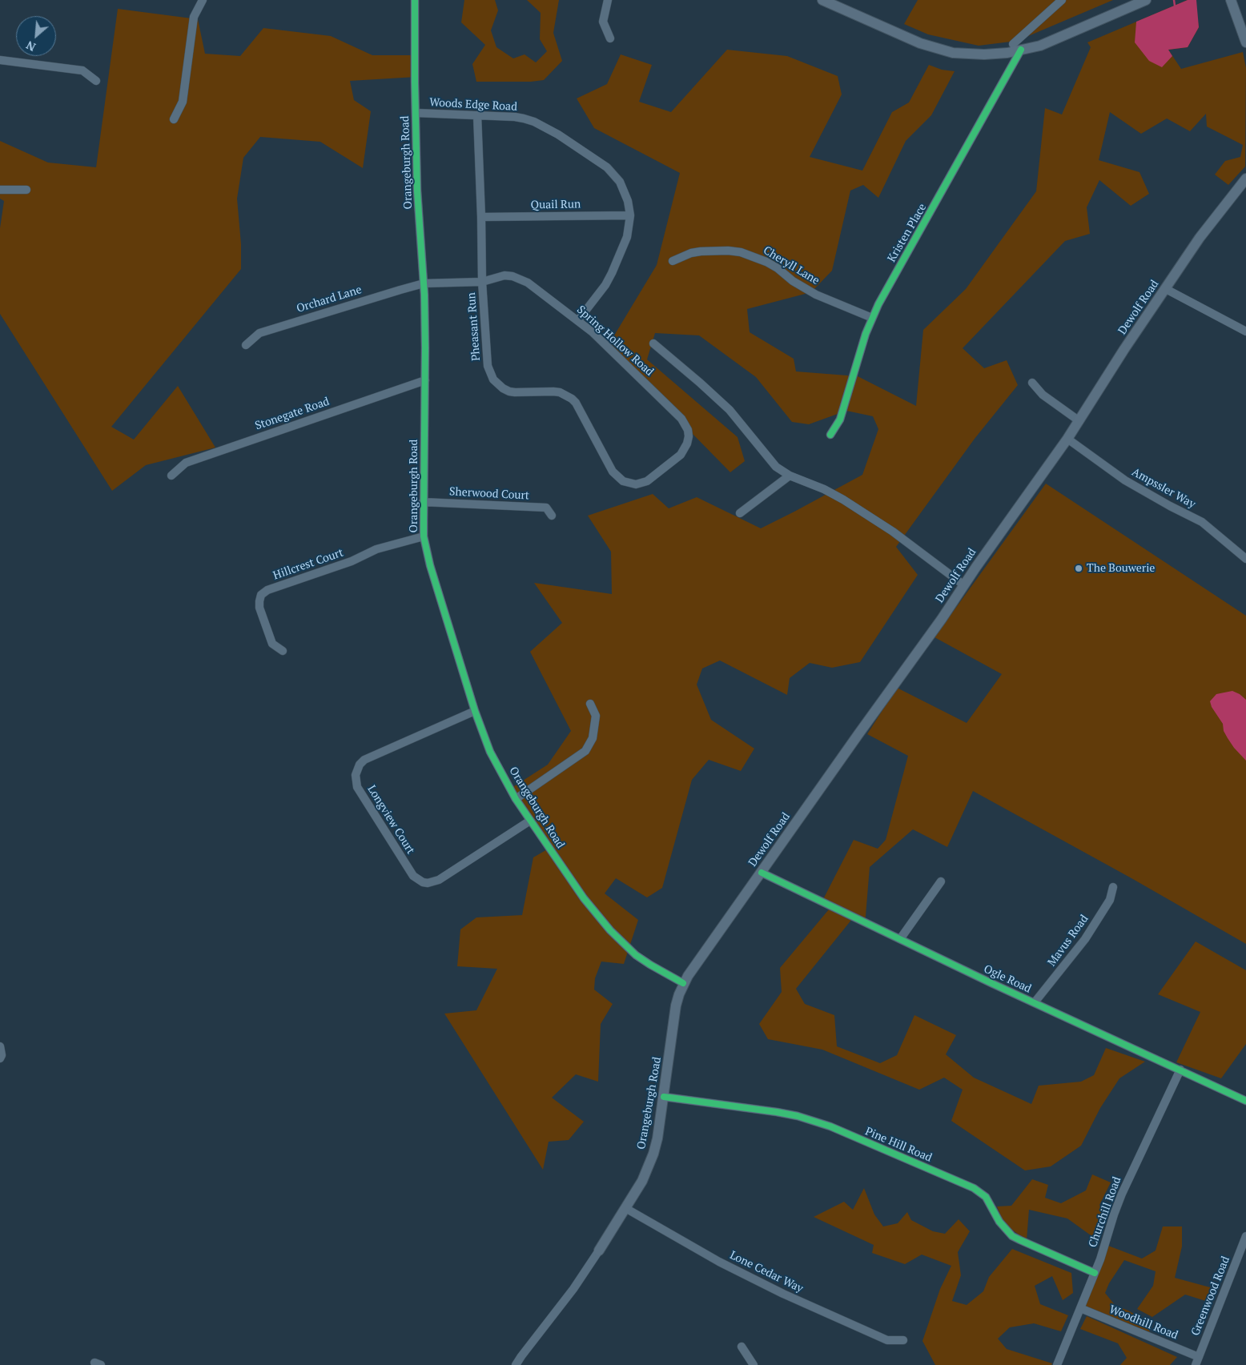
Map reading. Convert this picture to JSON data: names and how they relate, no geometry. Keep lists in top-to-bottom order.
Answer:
{
  "streets": {
    "main road": ["Orangeburgh Road", "Dewolf Road"],
    "street": [
      "Woods Edge Road",
      "Quail Run",
      "Kristen Place",
      "Cheryll Lane",
      "Orchard Lane",
      "Pheasant Run",
      "Spring Hollow Road",
      "Stonegate Road",
      "Ampssler Way",
      "Sherwood Court",
      "Hillcrest Court",
      "Longview Court",
      "Mavus Road",
      "Ogle Road",
      "Pine Hill Road",
      "Churchill Road",
      "Lone Cedar Way",
      "Greenwood Road",
      "Woodhill Road"
    ]
  },
  "crossings": [
    ["Woods Edge Road", "Orangeburgh Road"],
    ["Woods Edge Road", "Quail Run"],
    ["Woods Edge Road", "Pheasant Run"],
    ["Woods Edge Road", "Spring Hollow Road"],
    ["Orangeburgh Road", "Orchard Lane"],
    ["Orangeburgh Road", "Dewolf Road"],
    ["Orangeburgh Road", "Spring Hollow Road"],
    ["Orangeburgh Road", "Stonegate Road"],
    ["Orangeburgh Road", "Sherwood Court"],
    ["Orangeburgh Road", "Hillcrest Court"],
    ["Orangeburgh Road", "Longview Court"],
    ["Orangeburgh Road", "Pine Hill Road"],
    ["Orangeburgh Road", "Lone Cedar Way"],
    ["Quail Run", "Pheasant Run"],
    ["Kristen Place", "Cheryll Lane"],
    ["Orchard Lane", "Spring Hollow Road"],
    ["Dewolf Road", "Ampssler Way"],
    ["Dewolf Road", "Ogle Road"],
    ["Pheasant Run", "Spring Hollow Road"],
    ["Mavus Road", "Ogle Road"],
    ["Ogle Road", "Churchill Road"],
    ["Pine Hill Road", "Churchill Road"],
    ["Churchill Road", "Woodhill Road"],
    ["Greenwood Road", "Woodhill Road"]
  ],
  "places": ["The Bouwerie"],
  "north": "bottom left"
}
